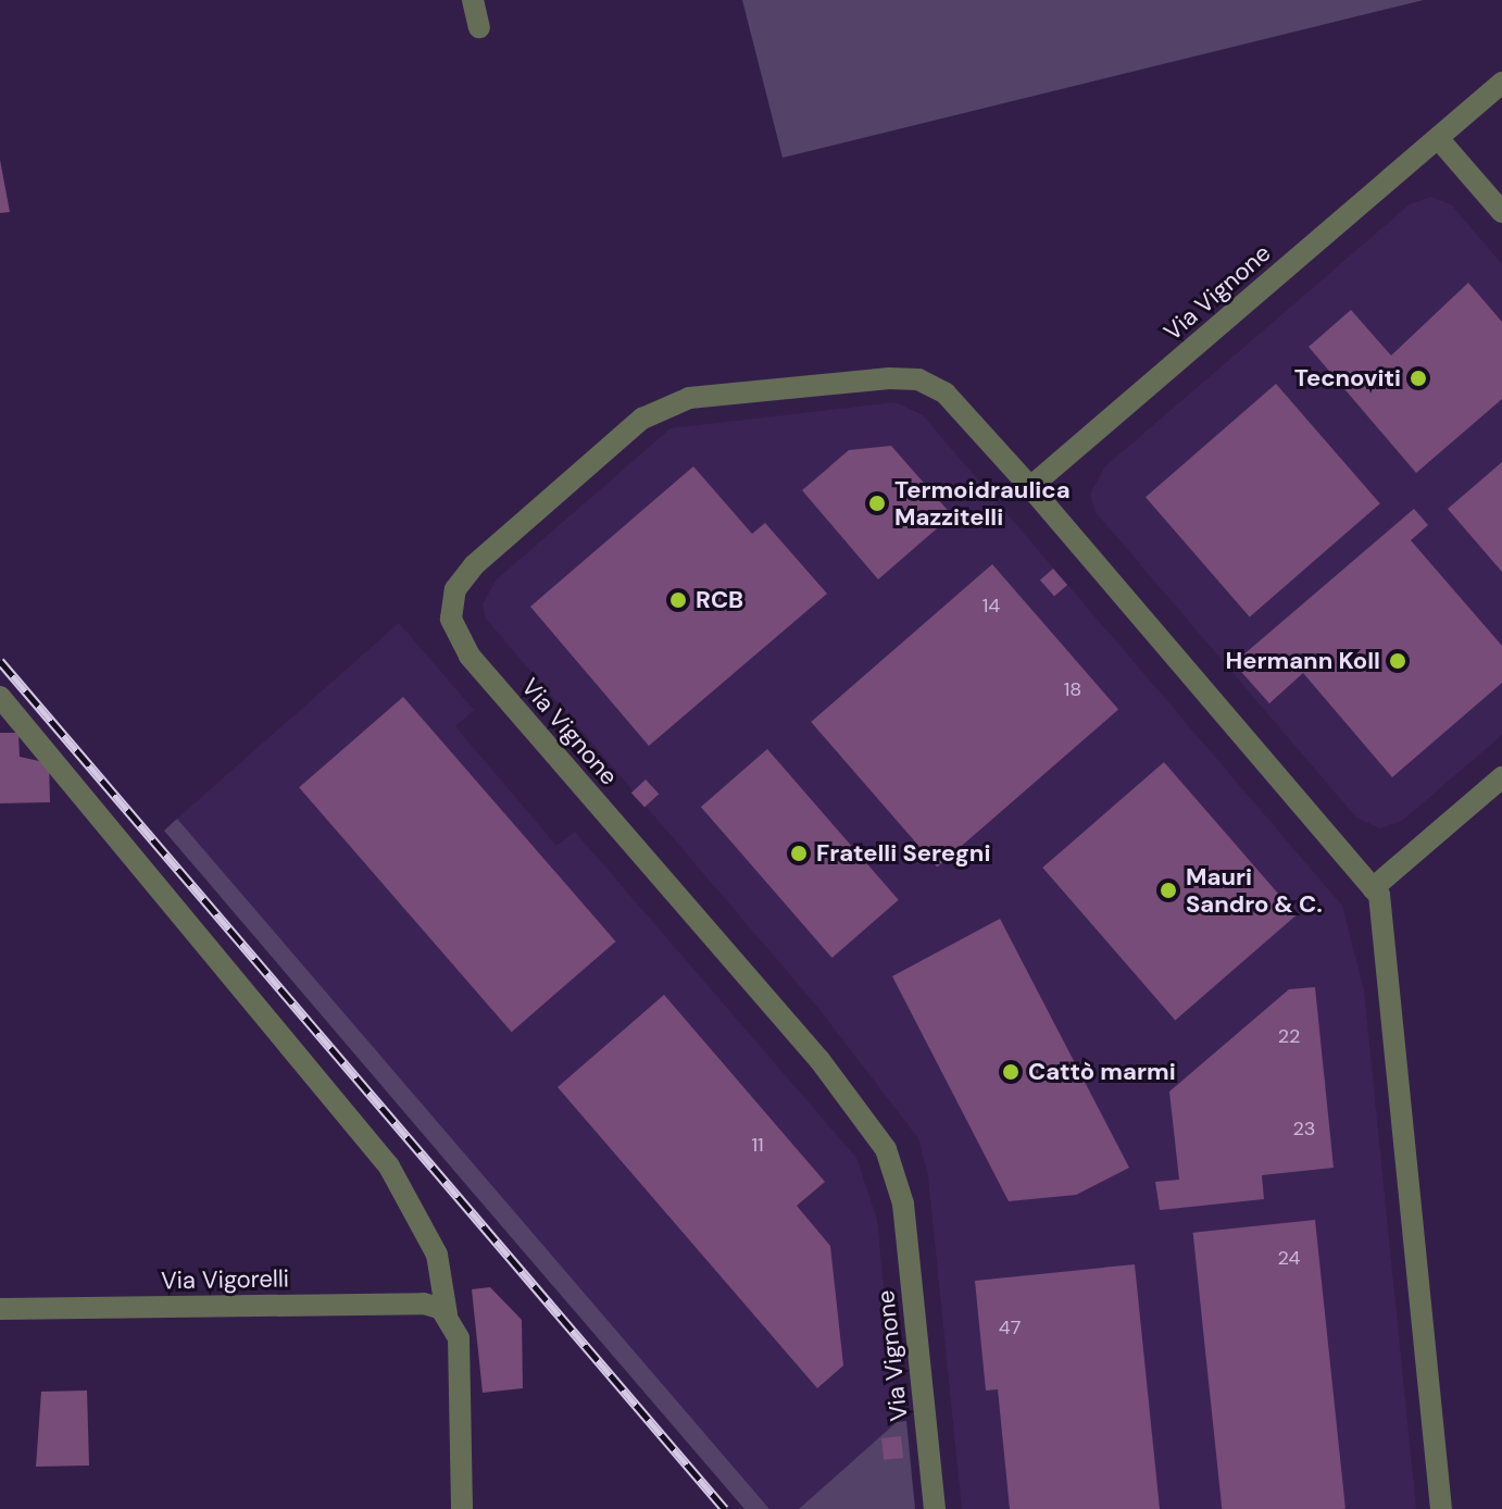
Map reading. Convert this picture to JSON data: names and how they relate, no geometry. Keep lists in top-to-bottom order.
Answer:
{
  "streets": {
    "street": ["Via Vignone", "Via Vigorelli"]
  },
  "places": [
    "Tecnoviti",
    "Termoidraulica Mazzitelli",
    "RCB",
    "Hermann Koll",
    "Fratelli Seregni",
    "Mauri Sandro & C.",
    "Cattò marmi"
  ],
  "house_numbers": [
    "14",
    "18",
    "22",
    "23",
    "11",
    "24",
    "47"
  ]
}
